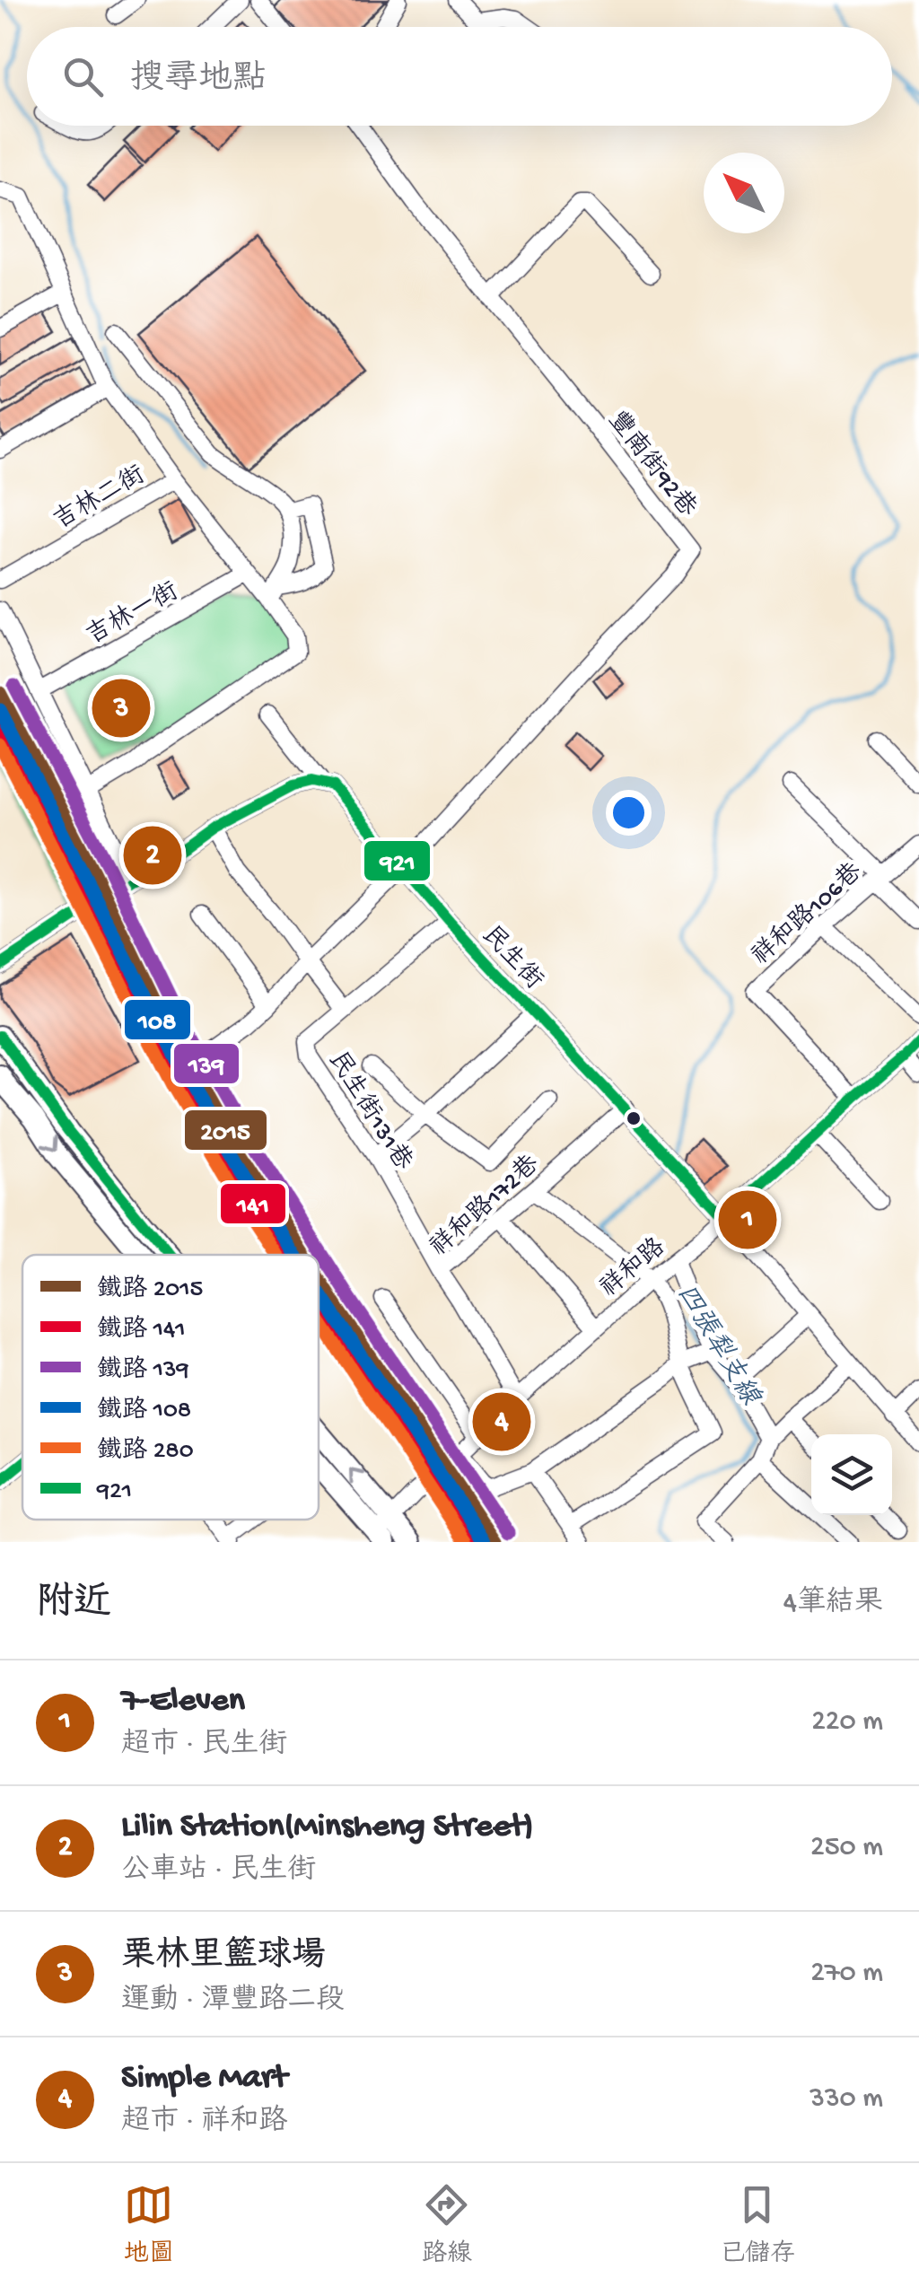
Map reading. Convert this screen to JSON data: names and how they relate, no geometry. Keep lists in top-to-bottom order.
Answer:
{
  "streets": {
    "street": [
      "豐南街92巷",
      "吉林二街",
      "吉林一街",
      "祥和路106巷",
      "民生街",
      "民生街131巷",
      "祥和路172巷",
      "祥和路"
    ]
  },
  "crossings": [
    ["豐南街92巷", "民生街"],
    ["祥和路106巷", "祥和路"],
    ["民生街", "民生街131巷"],
    ["民生街", "祥和路172巷"],
    ["民生街", "祥和路"],
    ["民生街131巷", "祥和路172巷"],
    ["祥和路172巷", "祥和路"]
  ],
  "water": ["四張犁支線"],
  "lines": [
    "rail line 139",
    "rail line 2015",
    "rail line 108",
    "rail line 141",
    "rail line 280",
    "transit line 921"
  ],
  "legend": [
    "鐵路 2015",
    "鐵路 141",
    "鐵路 139",
    "鐵路 108",
    "鐵路 280",
    "921"
  ],
  "north": "top left",
  "page": {
    "search": "搜尋地點",
    "pins": [
      "3",
      "2",
      "1",
      "4"
    ],
    "heading": ["附近", "4筆結果"],
    "list": [
      {
        "mark": "1",
        "name": "7-Eleven",
        "note": "超市 · 民生街",
        "value": "220 m"
      },
      {
        "mark": "2",
        "name": "Lilin Station(Minsheng Street)",
        "note": "公車站 · 民生街",
        "value": "250 m"
      },
      {
        "mark": "3",
        "name": "栗林里籃球場",
        "note": "運動 · 潭豐路二段",
        "value": "270 m"
      },
      {
        "mark": "4",
        "name": "Simple Mart",
        "note": "超市 · 祥和路",
        "value": "330 m"
      }
    ],
    "nav": ["地圖", "路線", "已儲存"]
  }
}
